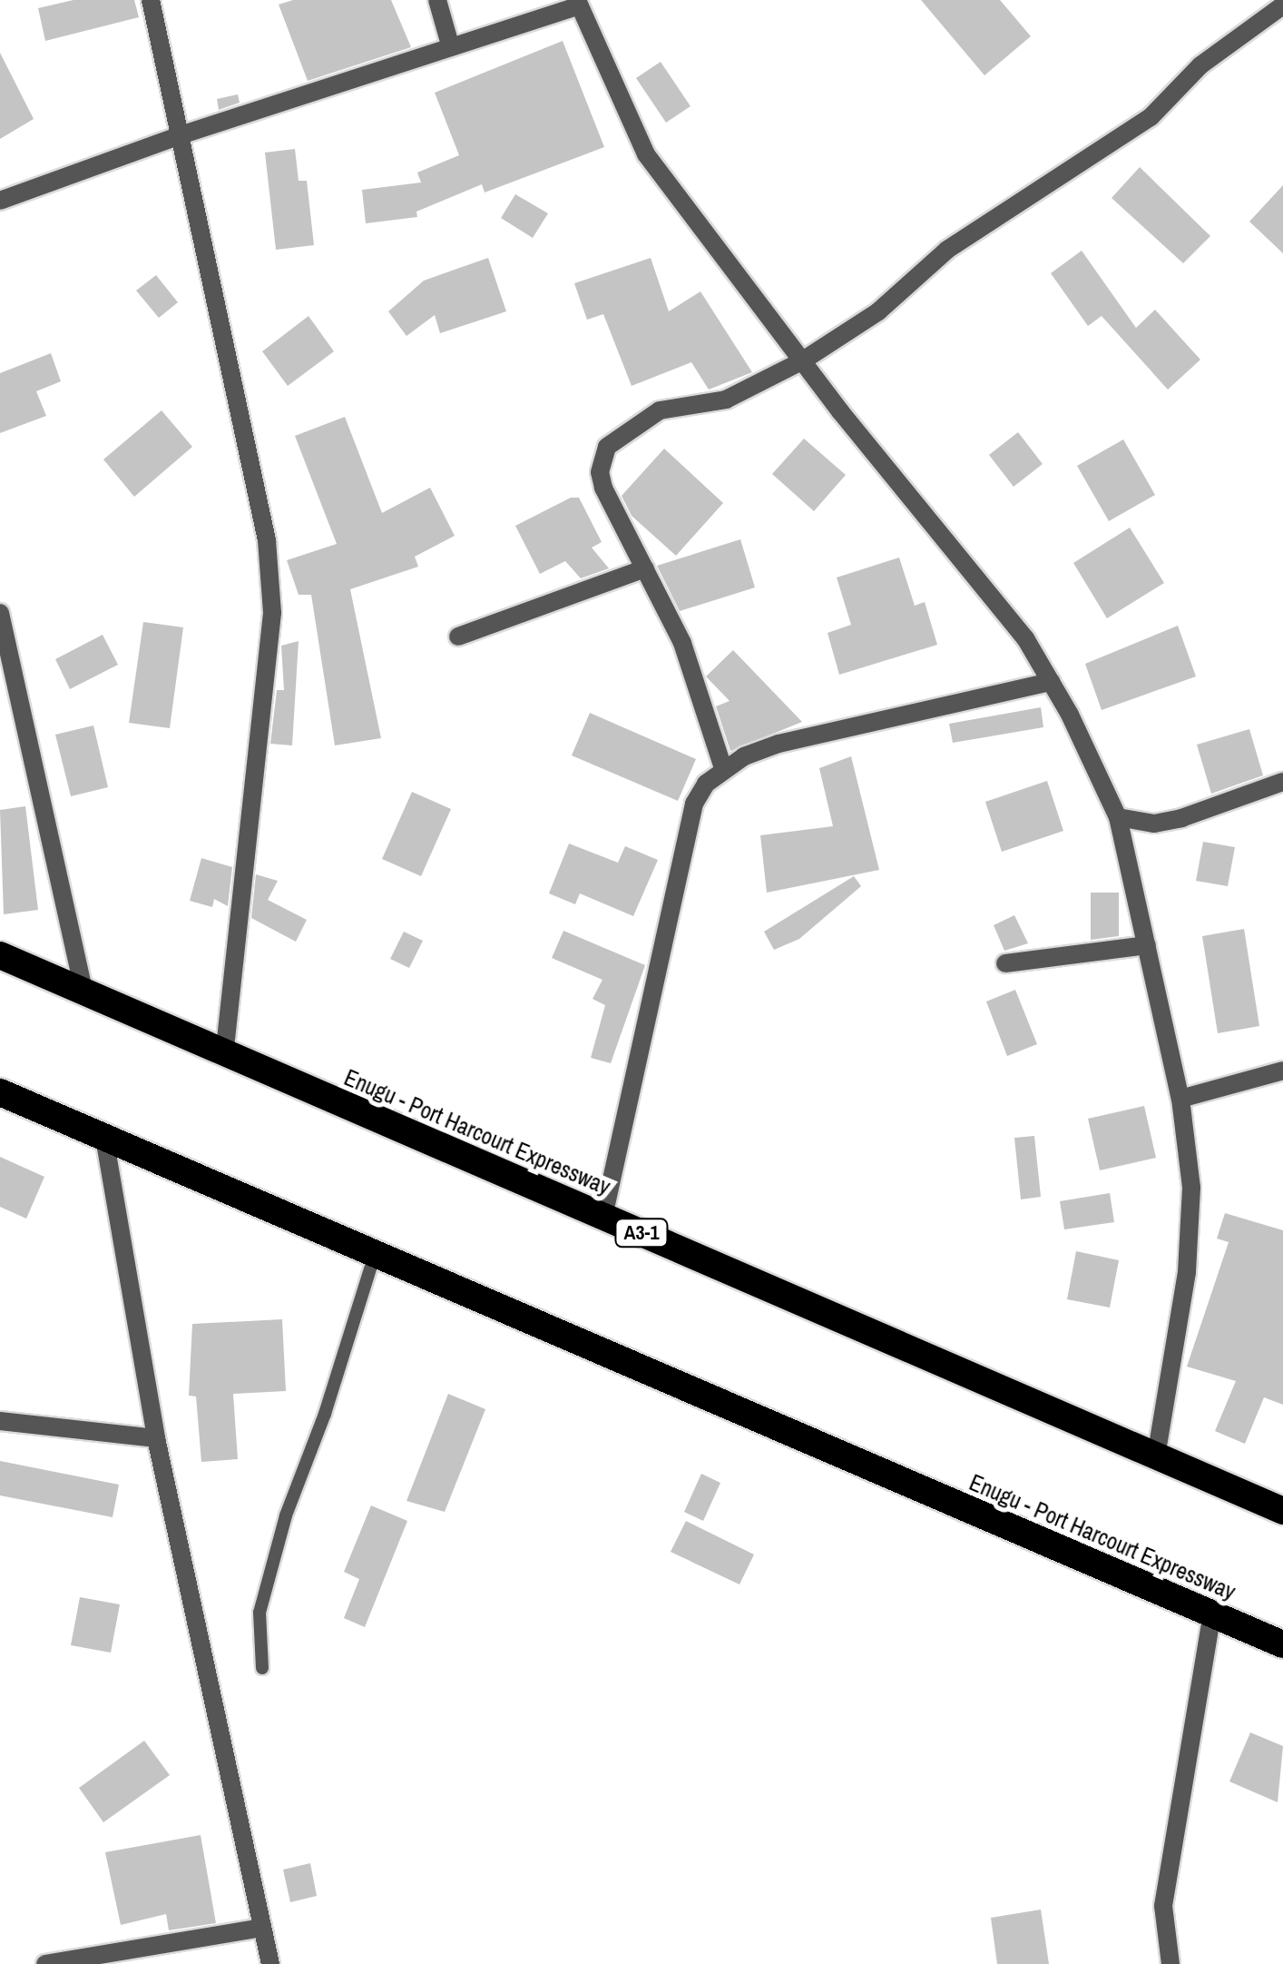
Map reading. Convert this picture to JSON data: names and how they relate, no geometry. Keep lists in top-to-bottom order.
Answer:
{
  "streets": {
    "highway": ["Enugu - Port Harcourt Expressway", "A3-1"]
  }
}
